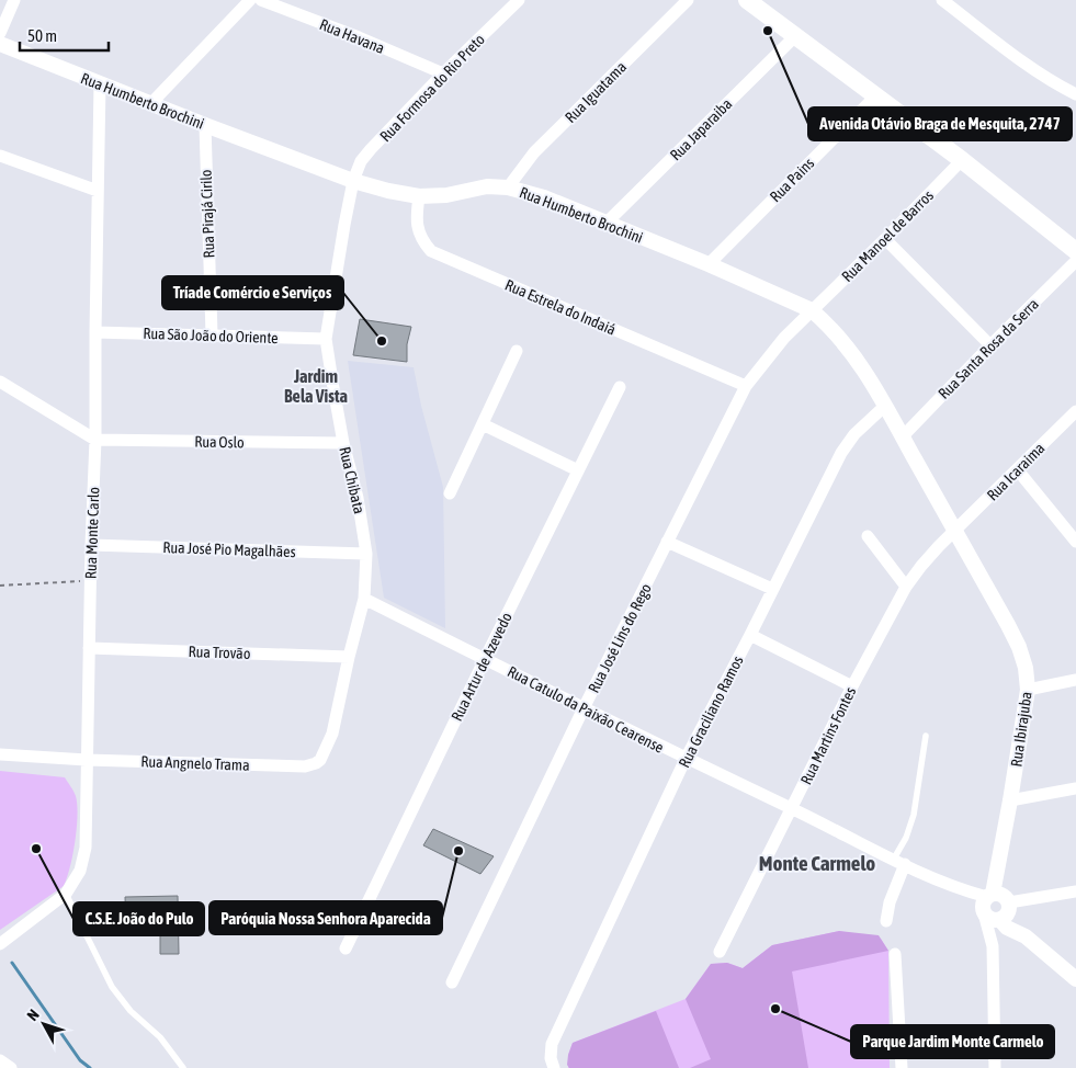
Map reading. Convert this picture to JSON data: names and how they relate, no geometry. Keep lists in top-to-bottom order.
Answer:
{
  "streets": {
    "street": [
      "Rua Havana",
      "Rua Formosa do Rio Preto",
      "Rua Iguatama",
      "Rua Humberto Brochini",
      "Rua Japaraiba",
      "Rua Pains",
      "Rua Pirajá Cirilo",
      "Rua Manoel de Barros",
      "Rua Estrela do Indaiá",
      "Rua São João do Oriente",
      "Rua Santa Rosa da Serra",
      "Rua Oslo",
      "Rua Icaraima",
      "Rua Chibata",
      "Rua Monte Carlo",
      "Rua José Pio Magalhães",
      "Rua José Lins do Rego",
      "Rua Trovão",
      "Rua Artur de Azevedo",
      "Rua Catulo da Paixão Cearense",
      "Rua Graciliano Ramos",
      "Rua Ibirajuba",
      "Rua Martins Fontes",
      "Rua Angnelo Trama"
    ]
  },
  "crossings": [
    ["Rua Havana", "Rua Formosa do Rio Preto"],
    ["Rua Formosa do Rio Preto", "Rua Humberto Brochini"],
    ["Rua Formosa do Rio Preto", "Rua Chibata"],
    ["Rua Iguatama", "Rua Humberto Brochini"],
    ["Rua Humberto Brochini", "Rua Japaraiba"],
    ["Rua Humberto Brochini", "Rua Pains"],
    ["Rua Humberto Brochini", "Rua Pirajá Cirilo"],
    ["Rua Humberto Brochini", "Rua Manoel de Barros"],
    ["Rua Humberto Brochini", "Rua Estrela do Indaiá"],
    ["Rua Humberto Brochini", "Rua Santa Rosa da Serra"],
    ["Rua Humberto Brochini", "Rua Icaraima"],
    ["Rua Humberto Brochini", "Rua Chibata"],
    ["Rua Humberto Brochini", "Rua Monte Carlo"],
    ["Rua Humberto Brochini", "Rua José Lins do Rego"],
    ["Rua Humberto Brochini", "Rua Graciliano Ramos"],
    ["Rua Humberto Brochini", "Rua Ibirajuba"],
    ["Rua Humberto Brochini", "Rua Martins Fontes"],
    ["Rua Pirajá Cirilo", "Rua São João do Oriente"],
    ["Rua Manoel de Barros", "Rua José Lins do Rego"],
    ["Rua Estrela do Indaiá", "Rua José Lins do Rego"],
    ["Rua São João do Oriente", "Rua Chibata"],
    ["Rua São João do Oriente", "Rua Monte Carlo"],
    ["Rua Oslo", "Rua Chibata"],
    ["Rua Oslo", "Rua Monte Carlo"],
    ["Rua Icaraima", "Rua Ibirajuba"],
    ["Rua Icaraima", "Rua Martins Fontes"],
    ["Rua Chibata", "Rua José Pio Magalhães"],
    ["Rua Chibata", "Rua Trovão"],
    ["Rua Chibata", "Rua Catulo da Paixão Cearense"],
    ["Rua Chibata", "Rua Angnelo Trama"],
    ["Rua Monte Carlo", "Rua José Pio Magalhães"],
    ["Rua Monte Carlo", "Rua Trovão"],
    ["Rua Monte Carlo", "Rua Angnelo Trama"],
    ["Rua José Lins do Rego", "Rua Catulo da Paixão Cearense"],
    ["Rua Artur de Azevedo", "Rua Catulo da Paixão Cearense"],
    ["Rua Catulo da Paixão Cearense", "Rua Graciliano Ramos"],
    ["Rua Catulo da Paixão Cearense", "Rua Ibirajuba"],
    ["Rua Catulo da Paixão Cearense", "Rua Martins Fontes"],
    ["Rua Ibirajuba", "Rua Martins Fontes"]
  ],
  "districts": ["Jardim Bela Vista", "Monte Carmelo"],
  "places": [
    "Avenida Otávio Braga de Mesquita, 2747",
    "Tríade Comércio e Serviços",
    "C.S.E. João do Pulo",
    "Paróquia Nossa Senhora Aparecida",
    "Parque Jardim Monte Carmelo"
  ],
  "scale_bar": "50 m",
  "north": "top left"
}
